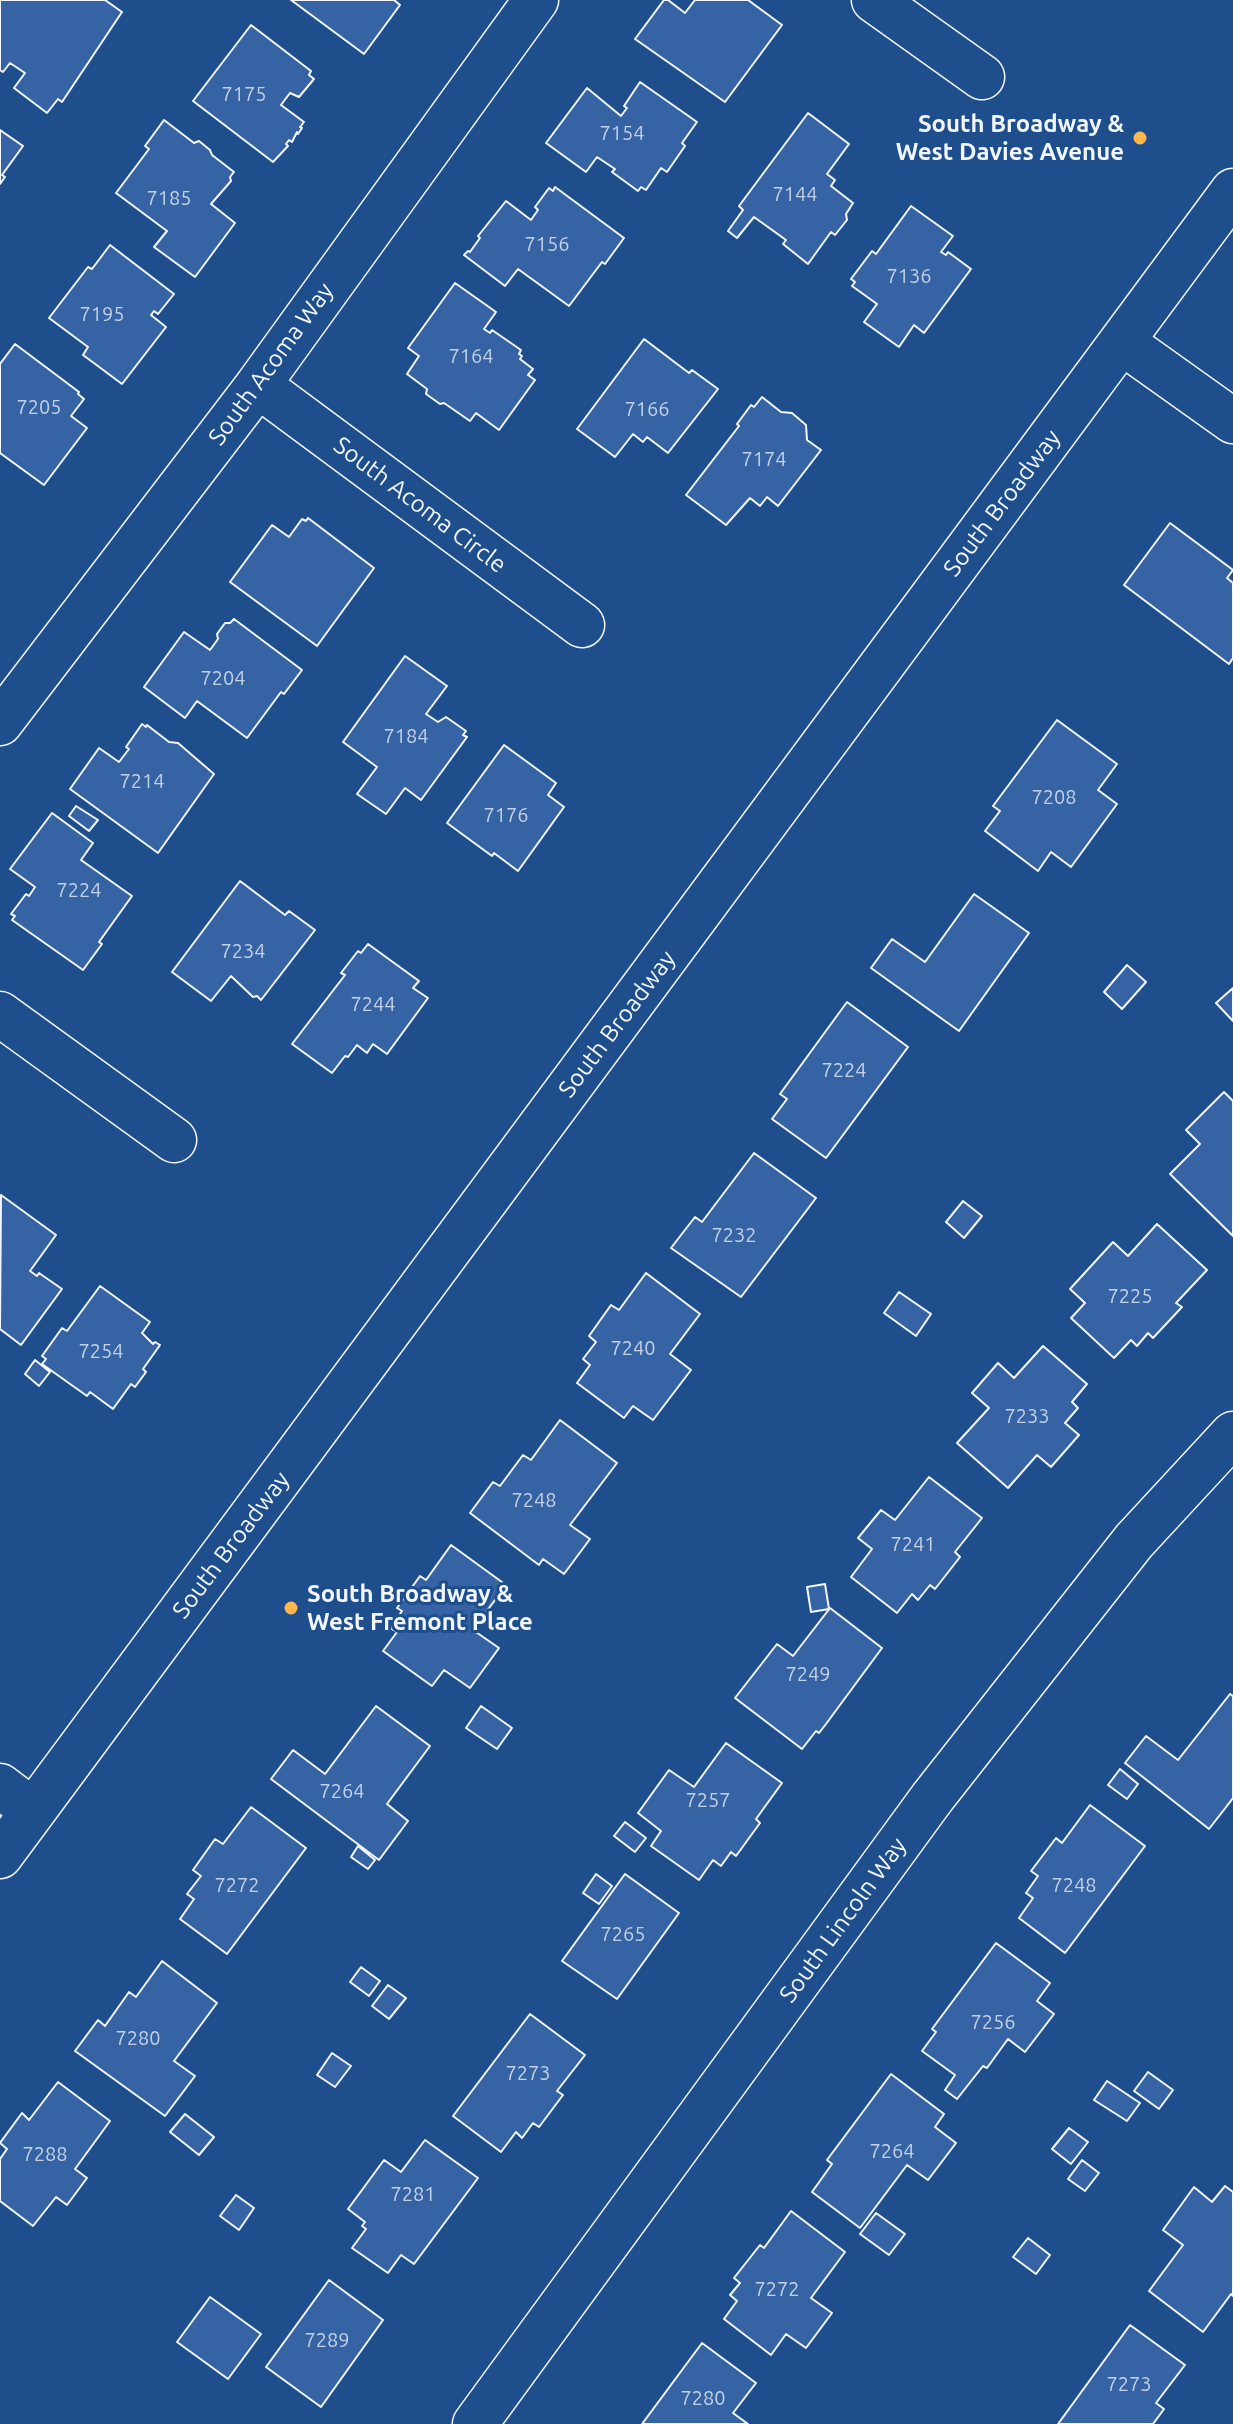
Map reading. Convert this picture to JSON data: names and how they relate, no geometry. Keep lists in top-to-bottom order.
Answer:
{
  "streets": {
    "street": [
      "South Acoma Way",
      "South Broadway",
      "South Acoma Circle",
      "South Lincoln Way"
    ]
  },
  "crossings": [
    ["South Acoma Way", "South Acoma Circle"]
  ],
  "places": ["South Broadway & West Davies Avenue", "South Broadway & West Fremont Place"],
  "house_numbers": [
    "7175",
    "7154",
    "7144",
    "7185",
    "7156",
    "7136",
    "7195",
    "7164",
    "7205",
    "7166",
    "7174",
    "7204",
    "7184",
    "7214",
    "7208",
    "7176",
    "7224",
    "7234",
    "7244",
    "7224",
    "7232",
    "7225",
    "7240",
    "7254",
    "7233",
    "7248",
    "7241",
    "7249",
    "7264",
    "7257",
    "7272",
    "7248",
    "7265",
    "7256",
    "7280",
    "7273",
    "7264",
    "7288",
    "7281",
    "7272",
    "7289",
    "7273",
    "7280"
  ]
}
